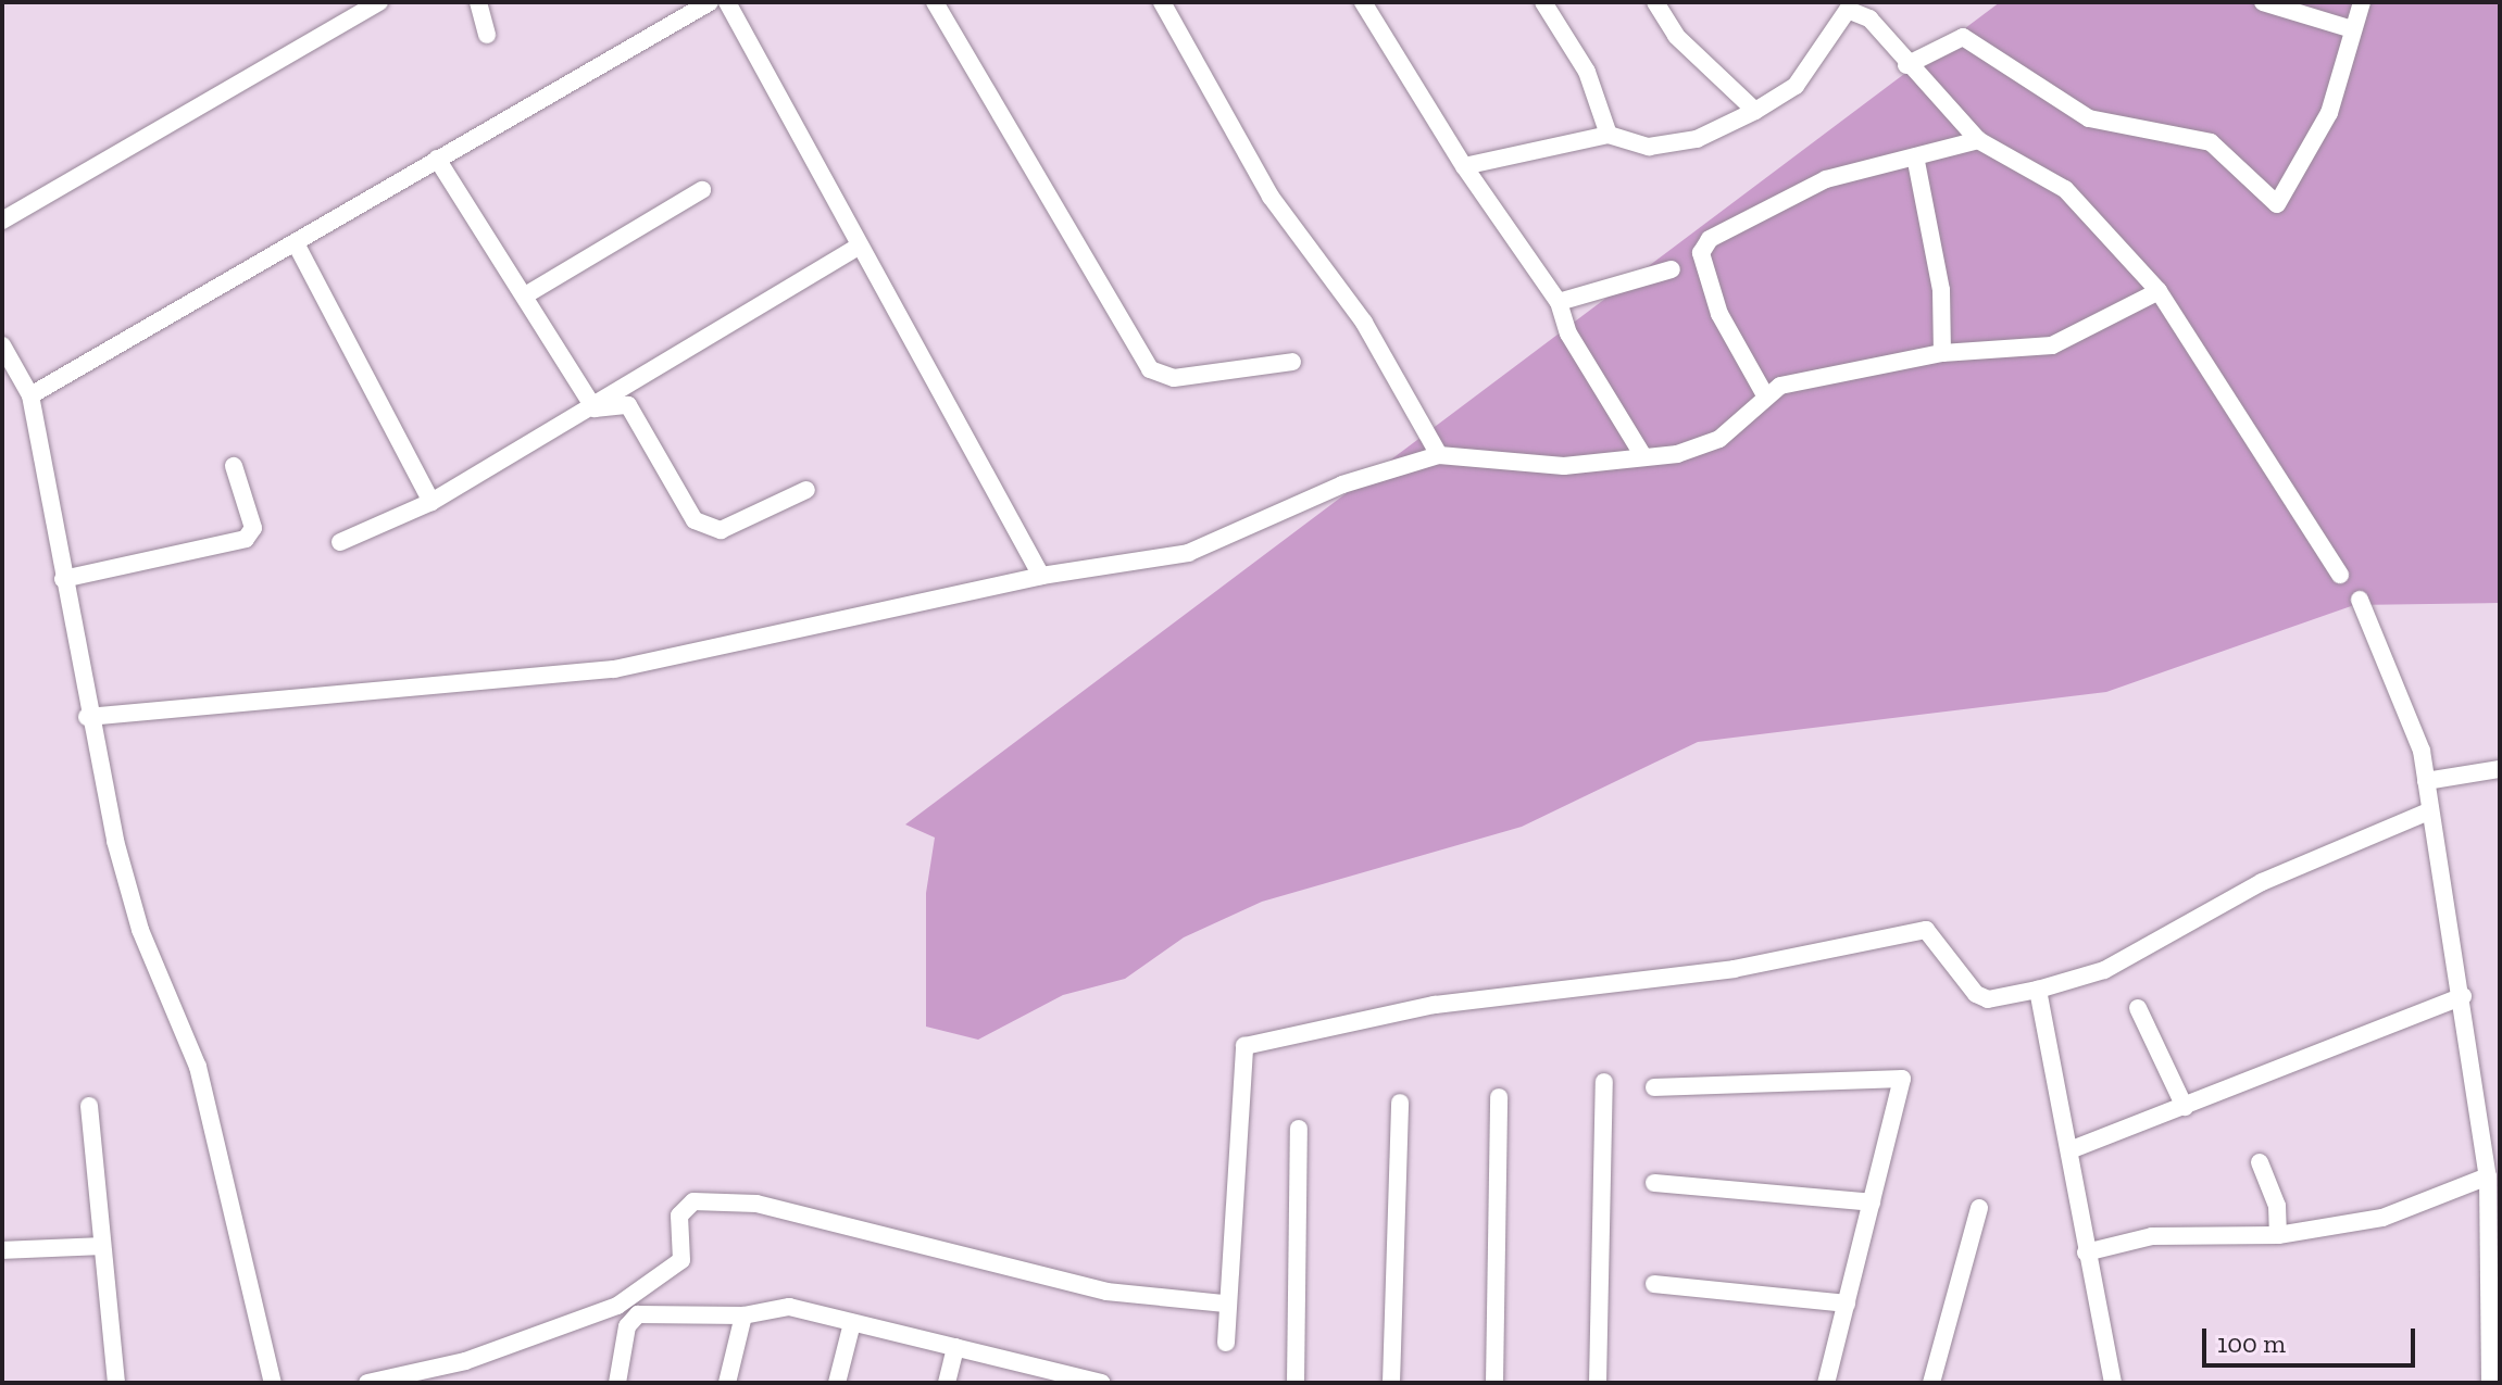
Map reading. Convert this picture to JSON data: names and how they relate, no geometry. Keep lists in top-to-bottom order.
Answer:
{
  "scale_bar": "100 m"
}
